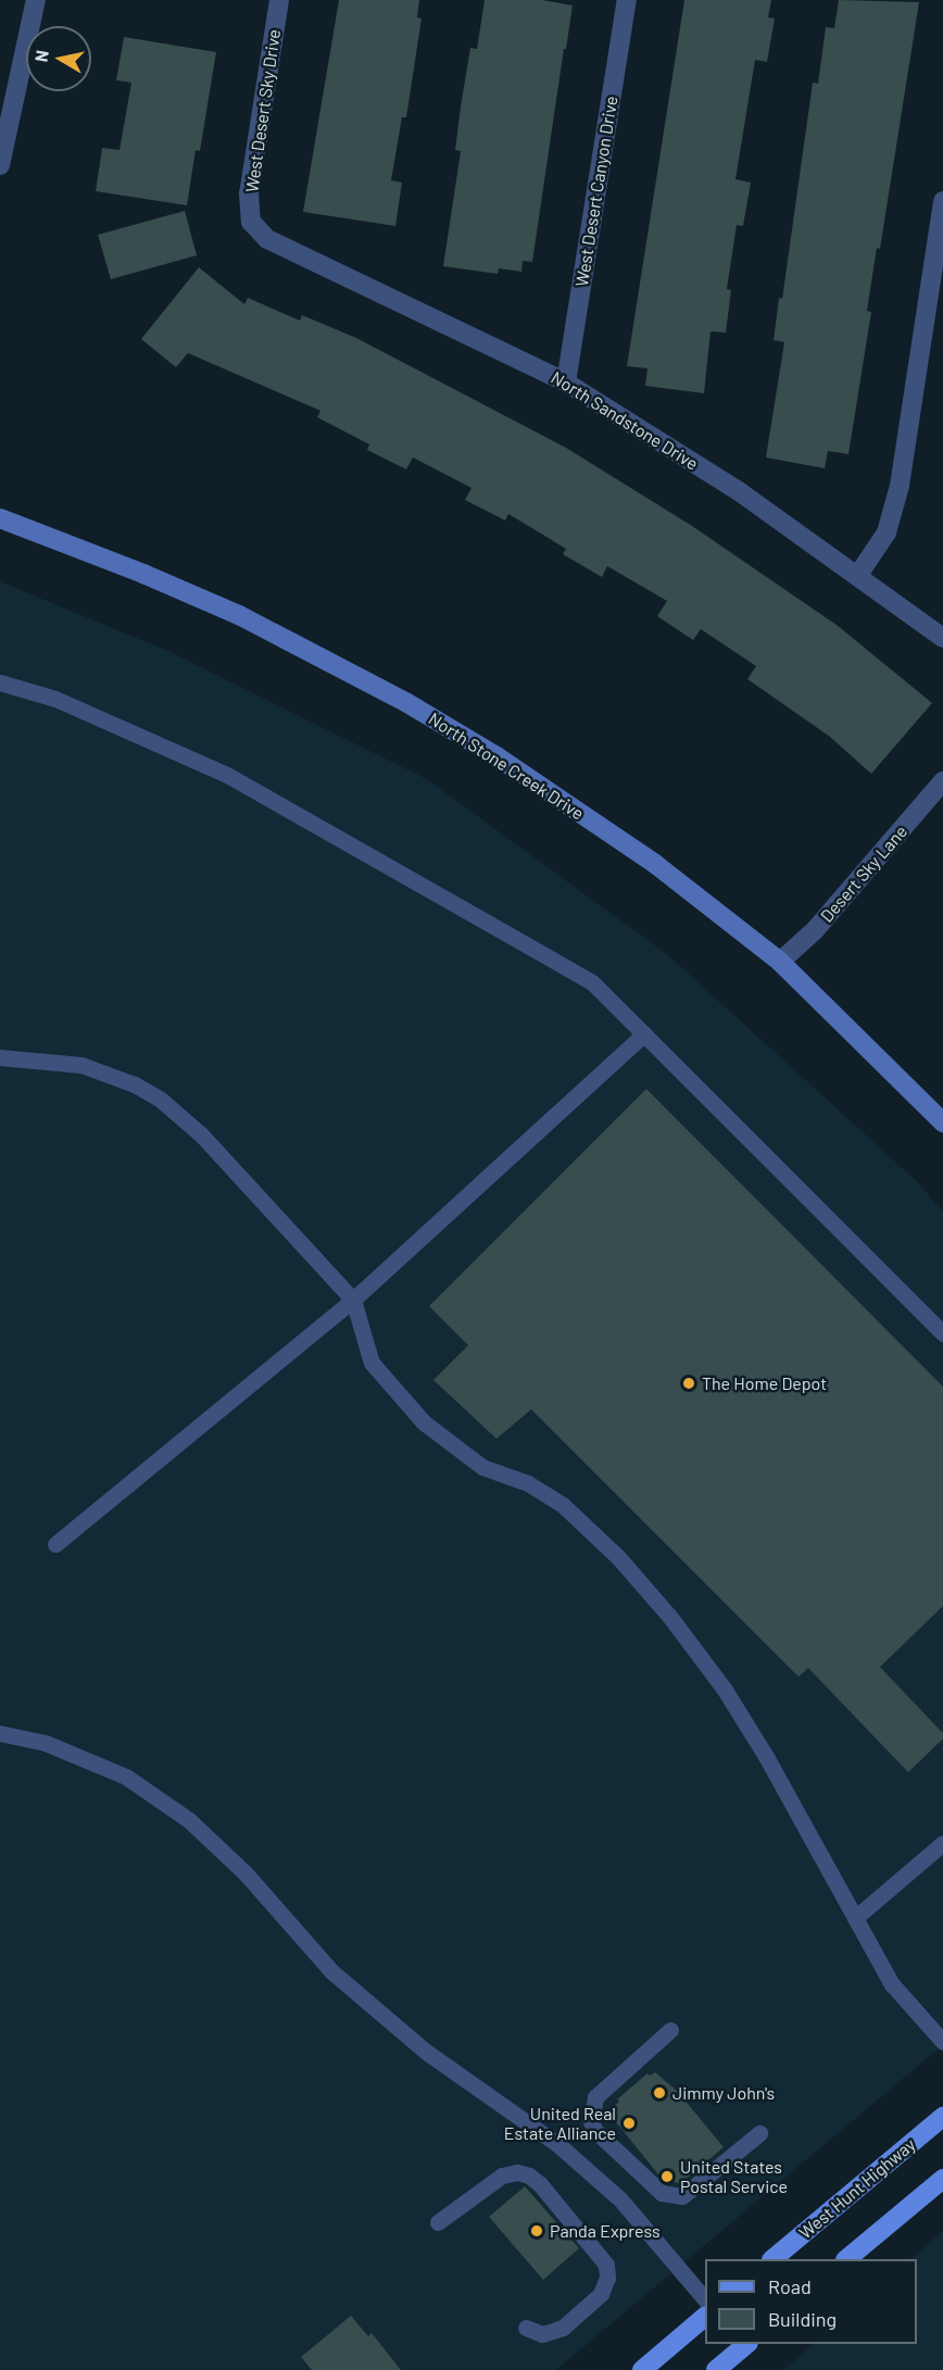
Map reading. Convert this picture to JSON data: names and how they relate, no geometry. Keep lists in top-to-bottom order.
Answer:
{
  "streets": {
    "main road": ["West Hunt Highway"],
    "street": [
      "West Desert Sky Drive",
      "West Desert Canyon Drive",
      "North Sandstone Drive",
      "North Stone Creek Drive",
      "Desert Sky Lane"
    ]
  },
  "crossings": [
    ["West Desert Sky Drive", "North Sandstone Drive"],
    ["West Desert Canyon Drive", "North Sandstone Drive"],
    ["North Stone Creek Drive", "Desert Sky Lane"]
  ],
  "places": [
    "The Home Depot",
    "Jimmy John's",
    "United Real Estate Alliance",
    "United States Postal Service",
    "Panda Express"
  ],
  "legend": ["Road", "Building"],
  "north": "left"
}
